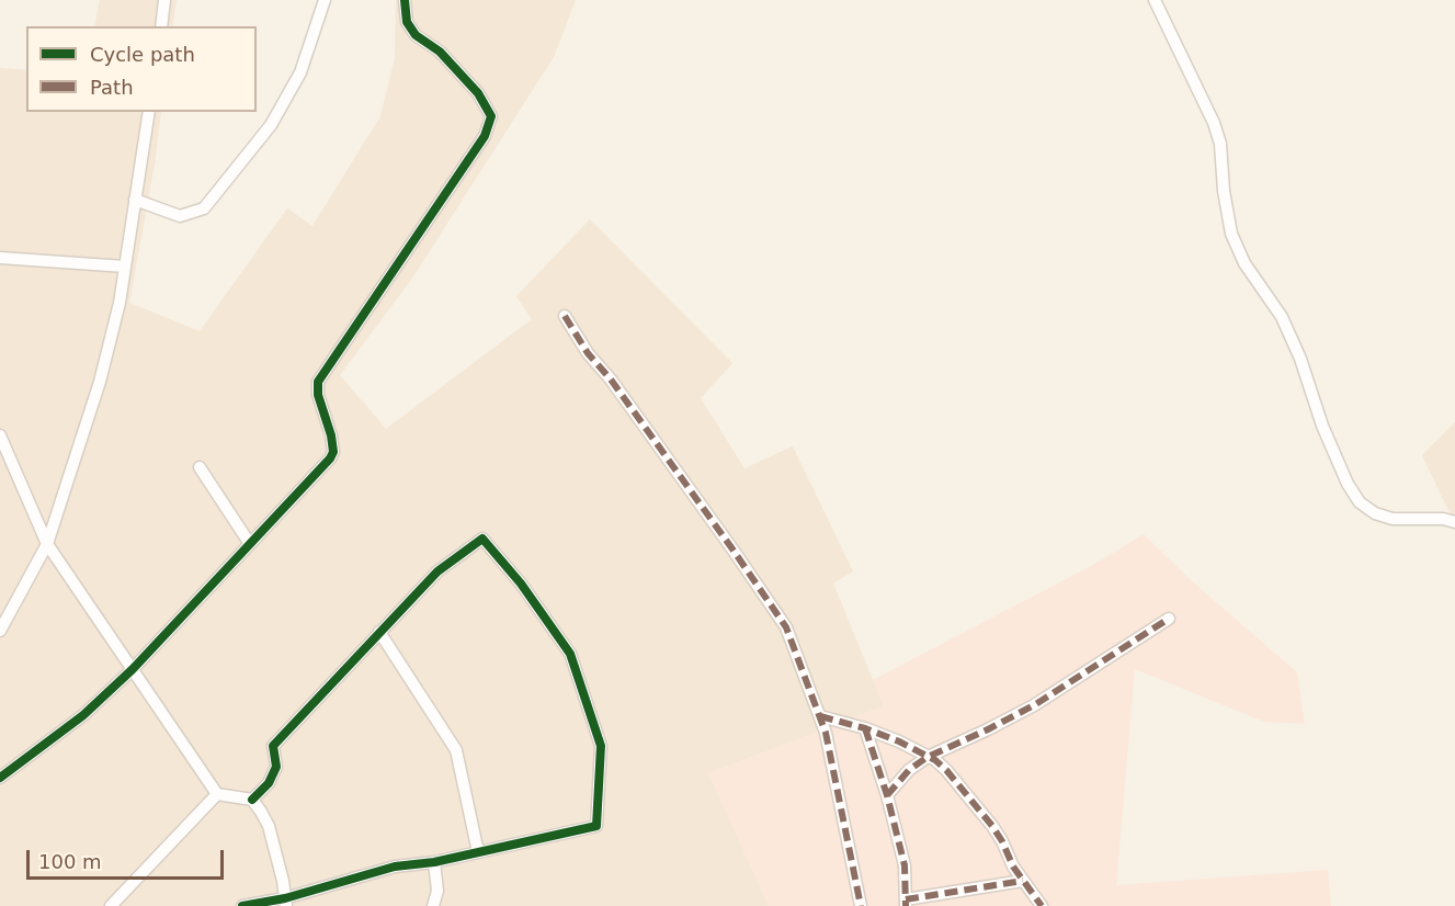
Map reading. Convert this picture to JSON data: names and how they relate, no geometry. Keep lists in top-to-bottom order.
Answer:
{
  "legend": ["Cycle path", "Path"],
  "scale_bar": "100 m"
}
